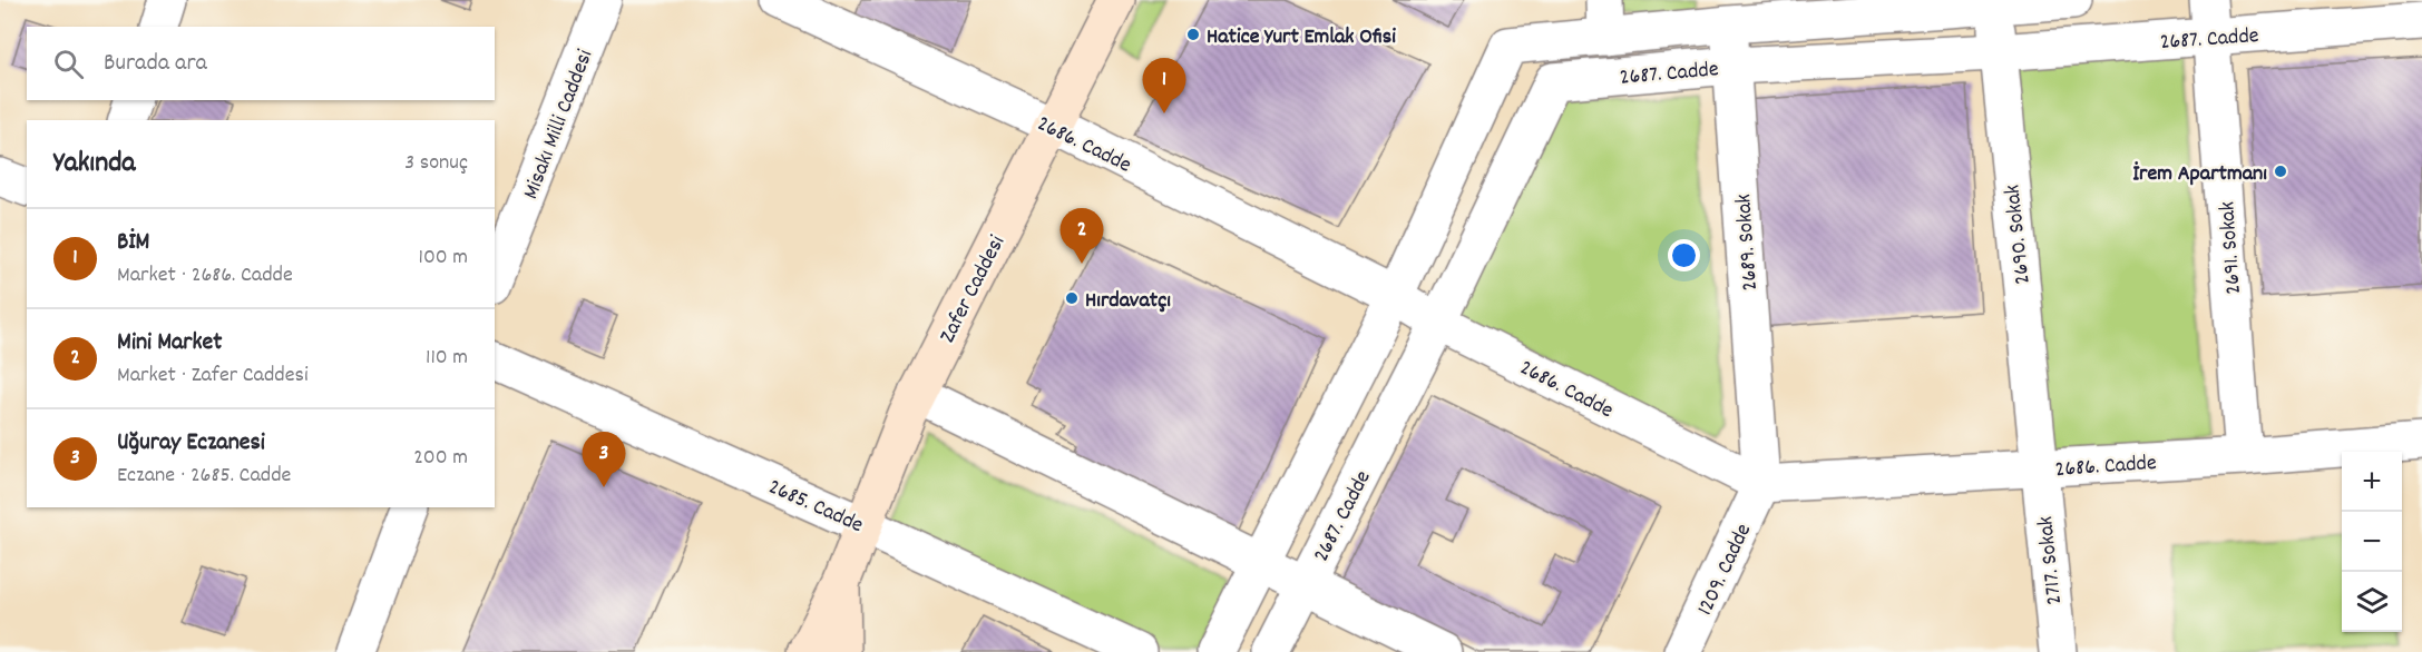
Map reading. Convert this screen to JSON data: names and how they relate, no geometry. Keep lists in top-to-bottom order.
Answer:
{
  "streets": {
    "main road": ["Zafer Caddesi"],
    "street": [
      "2687. Cadde",
      "Misakı Milli Caddesi",
      "2686. Cadde",
      "2690. Sokak",
      "2689. Sokak",
      "2691. Sokak",
      "2685. Cadde",
      "2717. Sokak",
      "1209. Cadde"
    ]
  },
  "crossings": [
    ["2687. Cadde", "2686. Cadde"],
    ["2687. Cadde", "2690. Sokak"],
    ["2687. Cadde", "2689. Sokak"],
    ["2687. Cadde", "2691. Sokak"],
    ["2686. Cadde", "2690. Sokak"],
    ["2686. Cadde", "2689. Sokak"],
    ["2686. Cadde", "2691. Sokak"],
    ["2686. Cadde", "Zafer Caddesi"],
    ["2686. Cadde", "2717. Sokak"],
    ["2686. Cadde", "1209. Cadde"],
    ["2690. Sokak", "2717. Sokak"],
    ["2689. Sokak", "1209. Cadde"],
    ["Zafer Caddesi", "2685. Cadde"]
  ],
  "places": ["Hatice Yurt Emlak Ofisi", "İrem Apartmanı", "Hırdavatçı"],
  "page": {
    "search": "Burada ara",
    "pins": ["1", "2", "3"],
    "heading": ["Yakında", "3 sonuç"],
    "list": [
      {
        "mark": "1",
        "name": "BİM",
        "note": "Market · 2686. Cadde",
        "value": "100 m"
      },
      {
        "mark": "2",
        "name": "Mini Market",
        "note": "Market · Zafer Caddesi",
        "value": "110 m"
      },
      {
        "mark": "3",
        "name": "Uğuray Eczanesi",
        "note": "Eczane · 2685. Cadde",
        "value": "200 m"
      }
    ],
    "map_buttons": ["+", "−"]
  }
}
